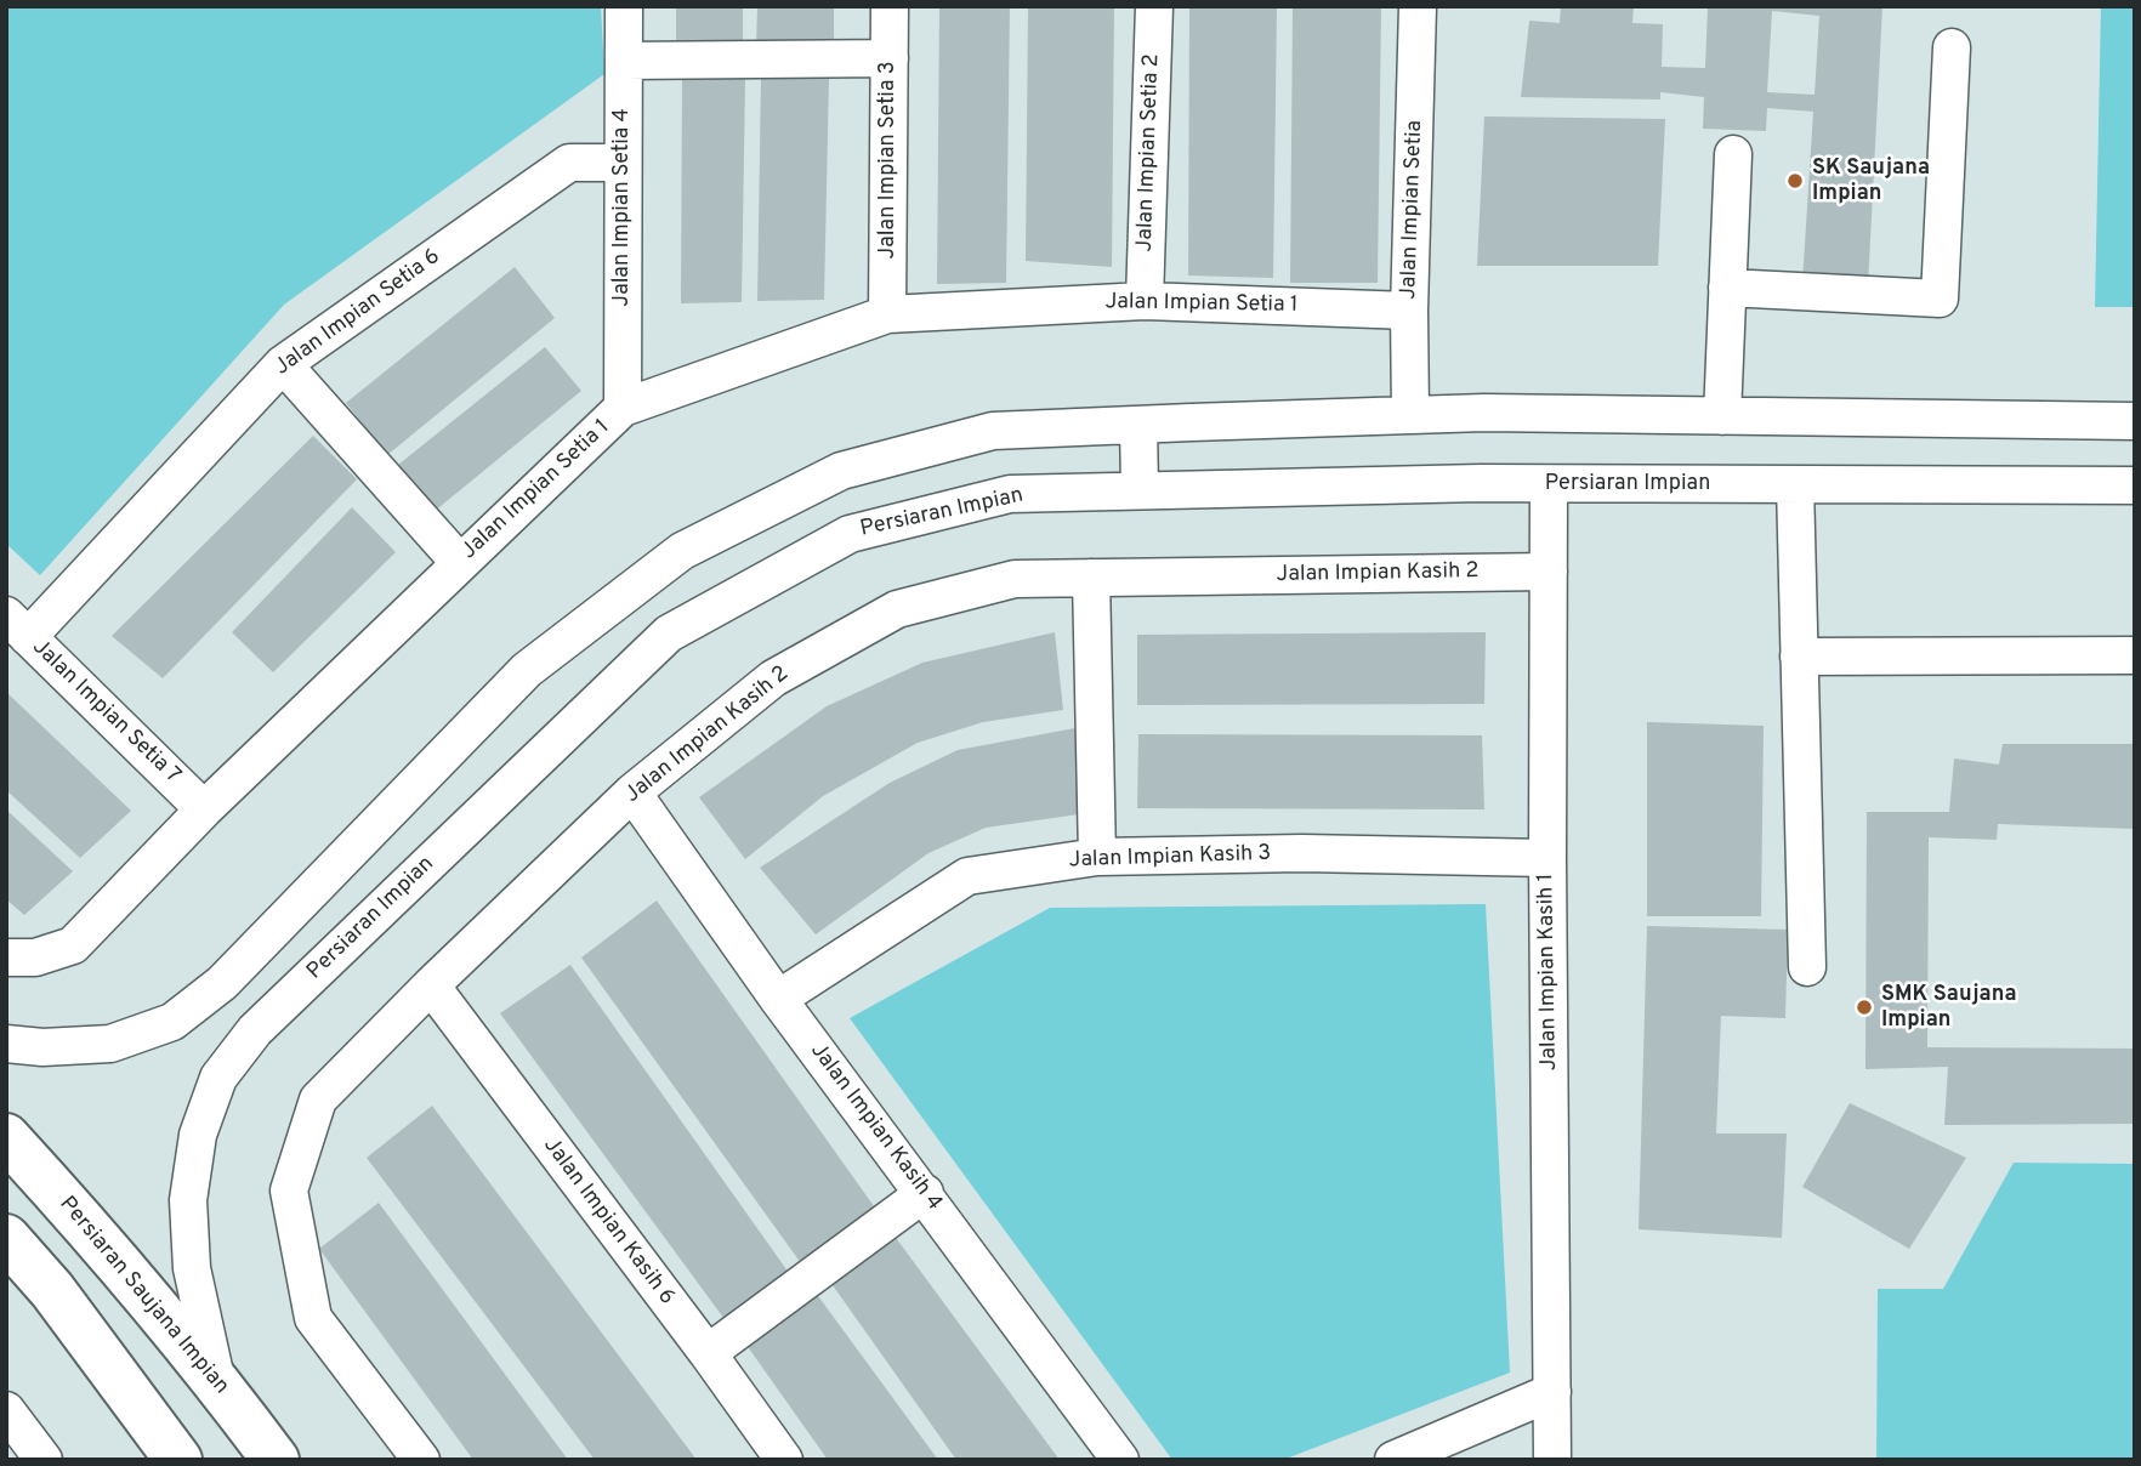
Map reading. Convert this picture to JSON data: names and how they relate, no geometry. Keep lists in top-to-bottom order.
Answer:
{
  "streets": {
    "highway": ["Persiaran Saujana Impian"],
    "street": [
      "Jalan Impian Setia 2",
      "Jalan Impian Setia 3",
      "Jalan Impian Setia 4",
      "Jalan Impian Setia",
      "Jalan Impian Setia 1",
      "Jalan Impian Setia 6",
      "Persiaran Impian",
      "Jalan Impian Kasih 2",
      "Jalan Impian Setia 7",
      "Jalan Impian Kasih 3",
      "Jalan Impian Kasih 1",
      "Jalan Impian Kasih 4",
      "Jalan Impian Kasih 6"
    ]
  },
  "crossings": [
    ["Jalan Impian Setia 2", "Jalan Impian Setia 1"],
    ["Jalan Impian Setia 3", "Jalan Impian Setia 1"],
    ["Jalan Impian Setia 4", "Jalan Impian Setia 1"],
    ["Jalan Impian Setia 4", "Jalan Impian Setia 6"],
    ["Jalan Impian Setia", "Jalan Impian Setia 1"],
    ["Jalan Impian Setia 1", "Jalan Impian Setia 7"],
    ["Jalan Impian Setia 6", "Jalan Impian Setia 7"],
    ["Persiaran Impian", "Jalan Impian Kasih 1"],
    ["Persiaran Impian", "Persiaran Saujana Impian"],
    ["Jalan Impian Kasih 2", "Jalan Impian Kasih 1"],
    ["Jalan Impian Kasih 2", "Jalan Impian Kasih 4"],
    ["Jalan Impian Kasih 2", "Jalan Impian Kasih 6"],
    ["Jalan Impian Kasih 3", "Jalan Impian Kasih 1"],
    ["Jalan Impian Kasih 3", "Jalan Impian Kasih 4"]
  ],
  "places": ["SK Saujana Impian", "SMK Saujana Impian"]
}
